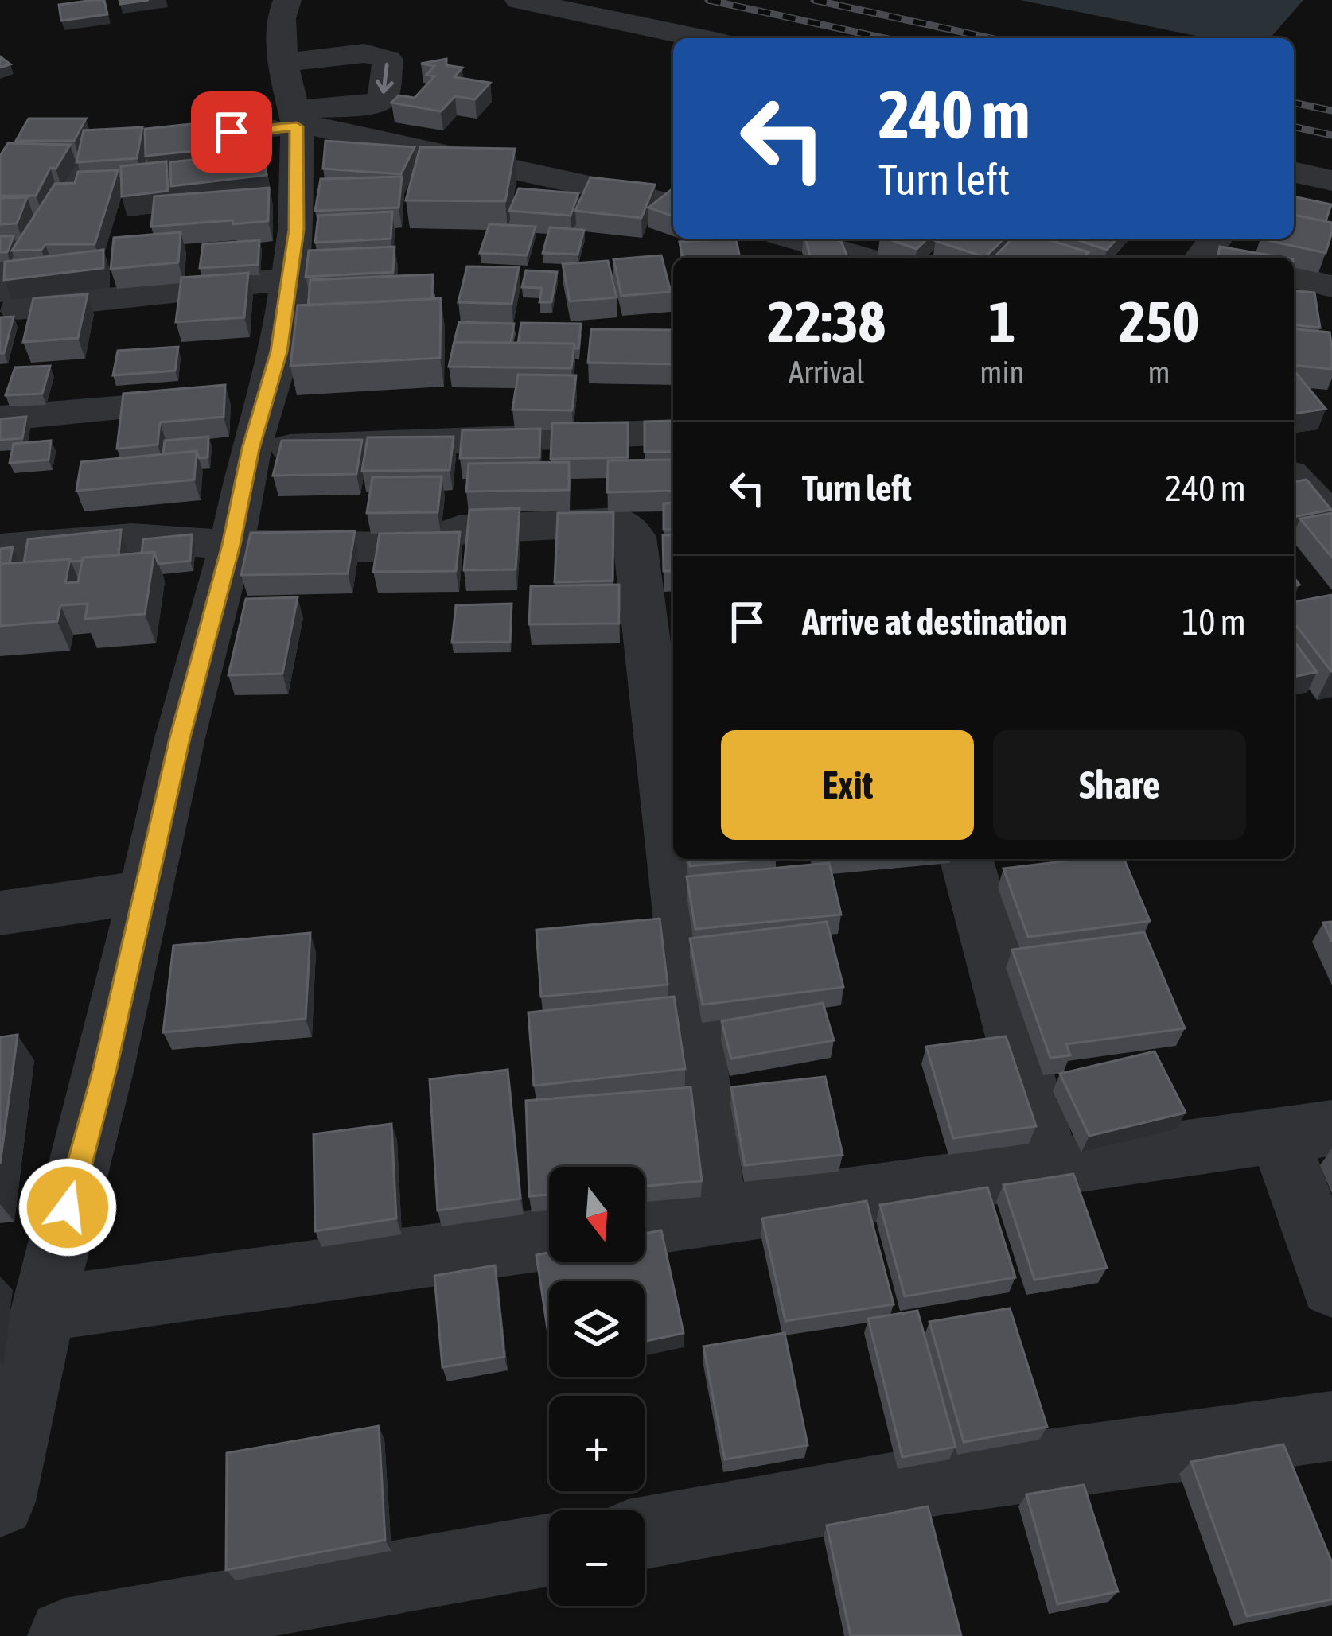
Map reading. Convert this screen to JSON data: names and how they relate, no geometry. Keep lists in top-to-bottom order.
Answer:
{
  "north": "bottom",
  "page": {
    "turn": ["240 m", "Turn left"],
    "eta": [
      "22:38",
      "Arrival",
      "1",
      "min",
      "250",
      "m"
    ],
    "list": [
      {
        "name": "Turn left",
        "value": "240 m"
      },
      {
        "name": "Arrive at destination",
        "value": "10 m"
      }
    ],
    "buttons": ["Exit", "Share"],
    "map_buttons": ["+", "−"]
  }
}
